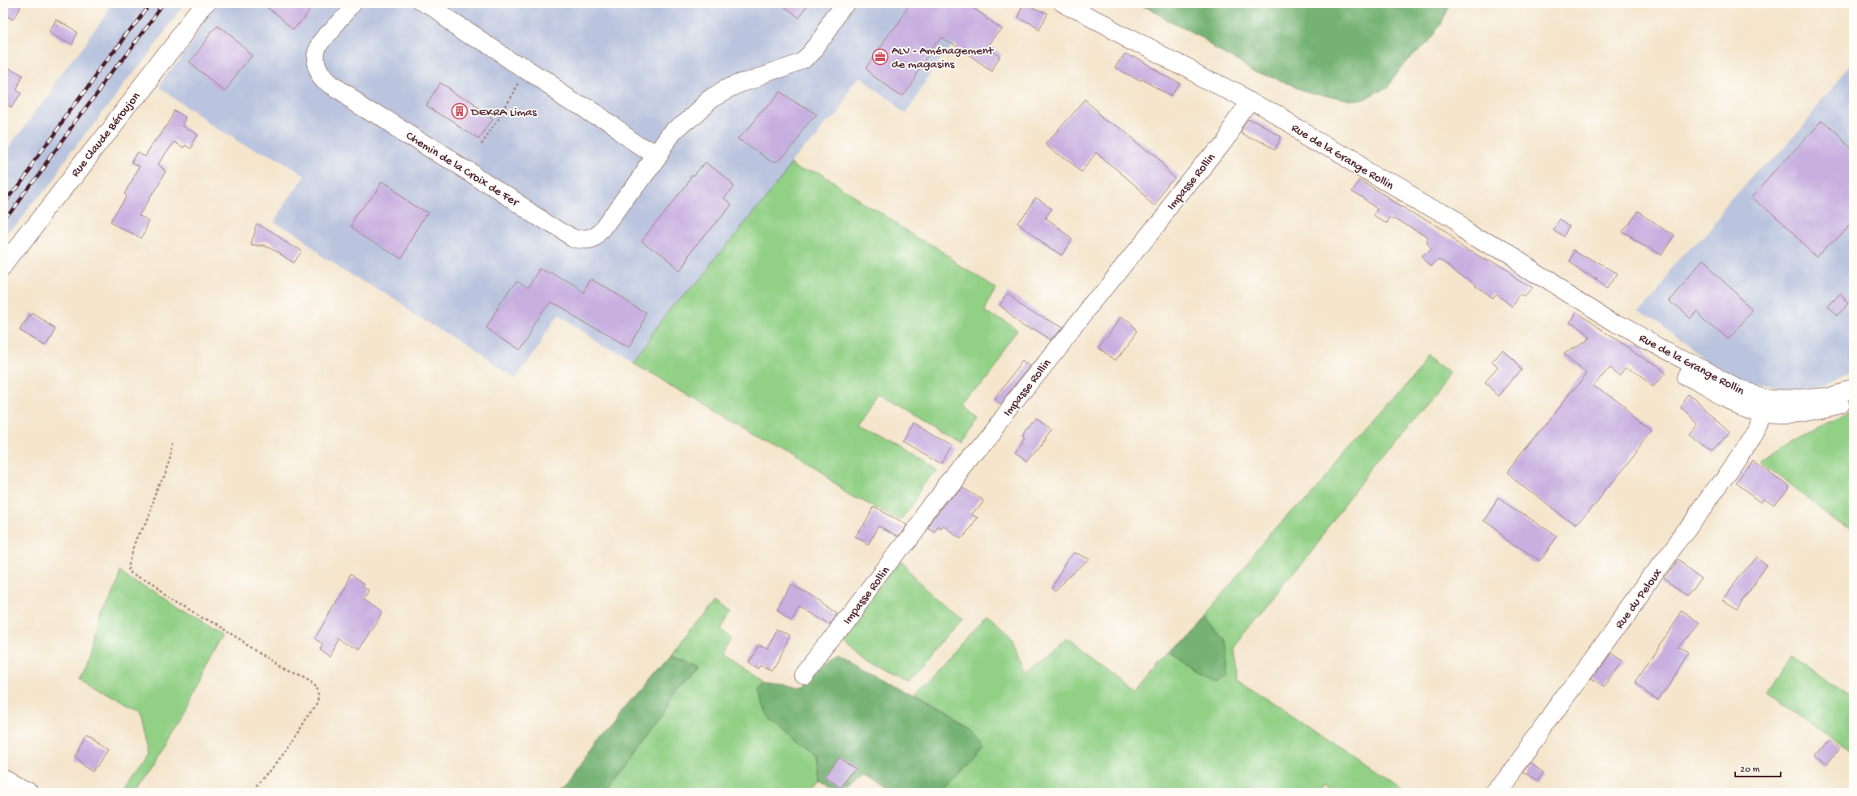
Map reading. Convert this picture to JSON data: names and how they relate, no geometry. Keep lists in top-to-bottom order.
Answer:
{
  "streets": {
    "street": [
      "Rue Claude Béroujon",
      "Rue de la Grange Rollin",
      "Chemin de la Croix de Fer",
      "Impasse Rollin",
      "Rue du Peloux"
    ]
  },
  "crossings": [
    ["Rue de la Grange Rollin", "Impasse Rollin"],
    ["Rue de la Grange Rollin", "Rue du Peloux"]
  ],
  "places": {
    "office": ["ALV - Aménagement de magasins"],
    "building": ["DEKRA Limas"]
  },
  "scale_bar": "20 m"
}
